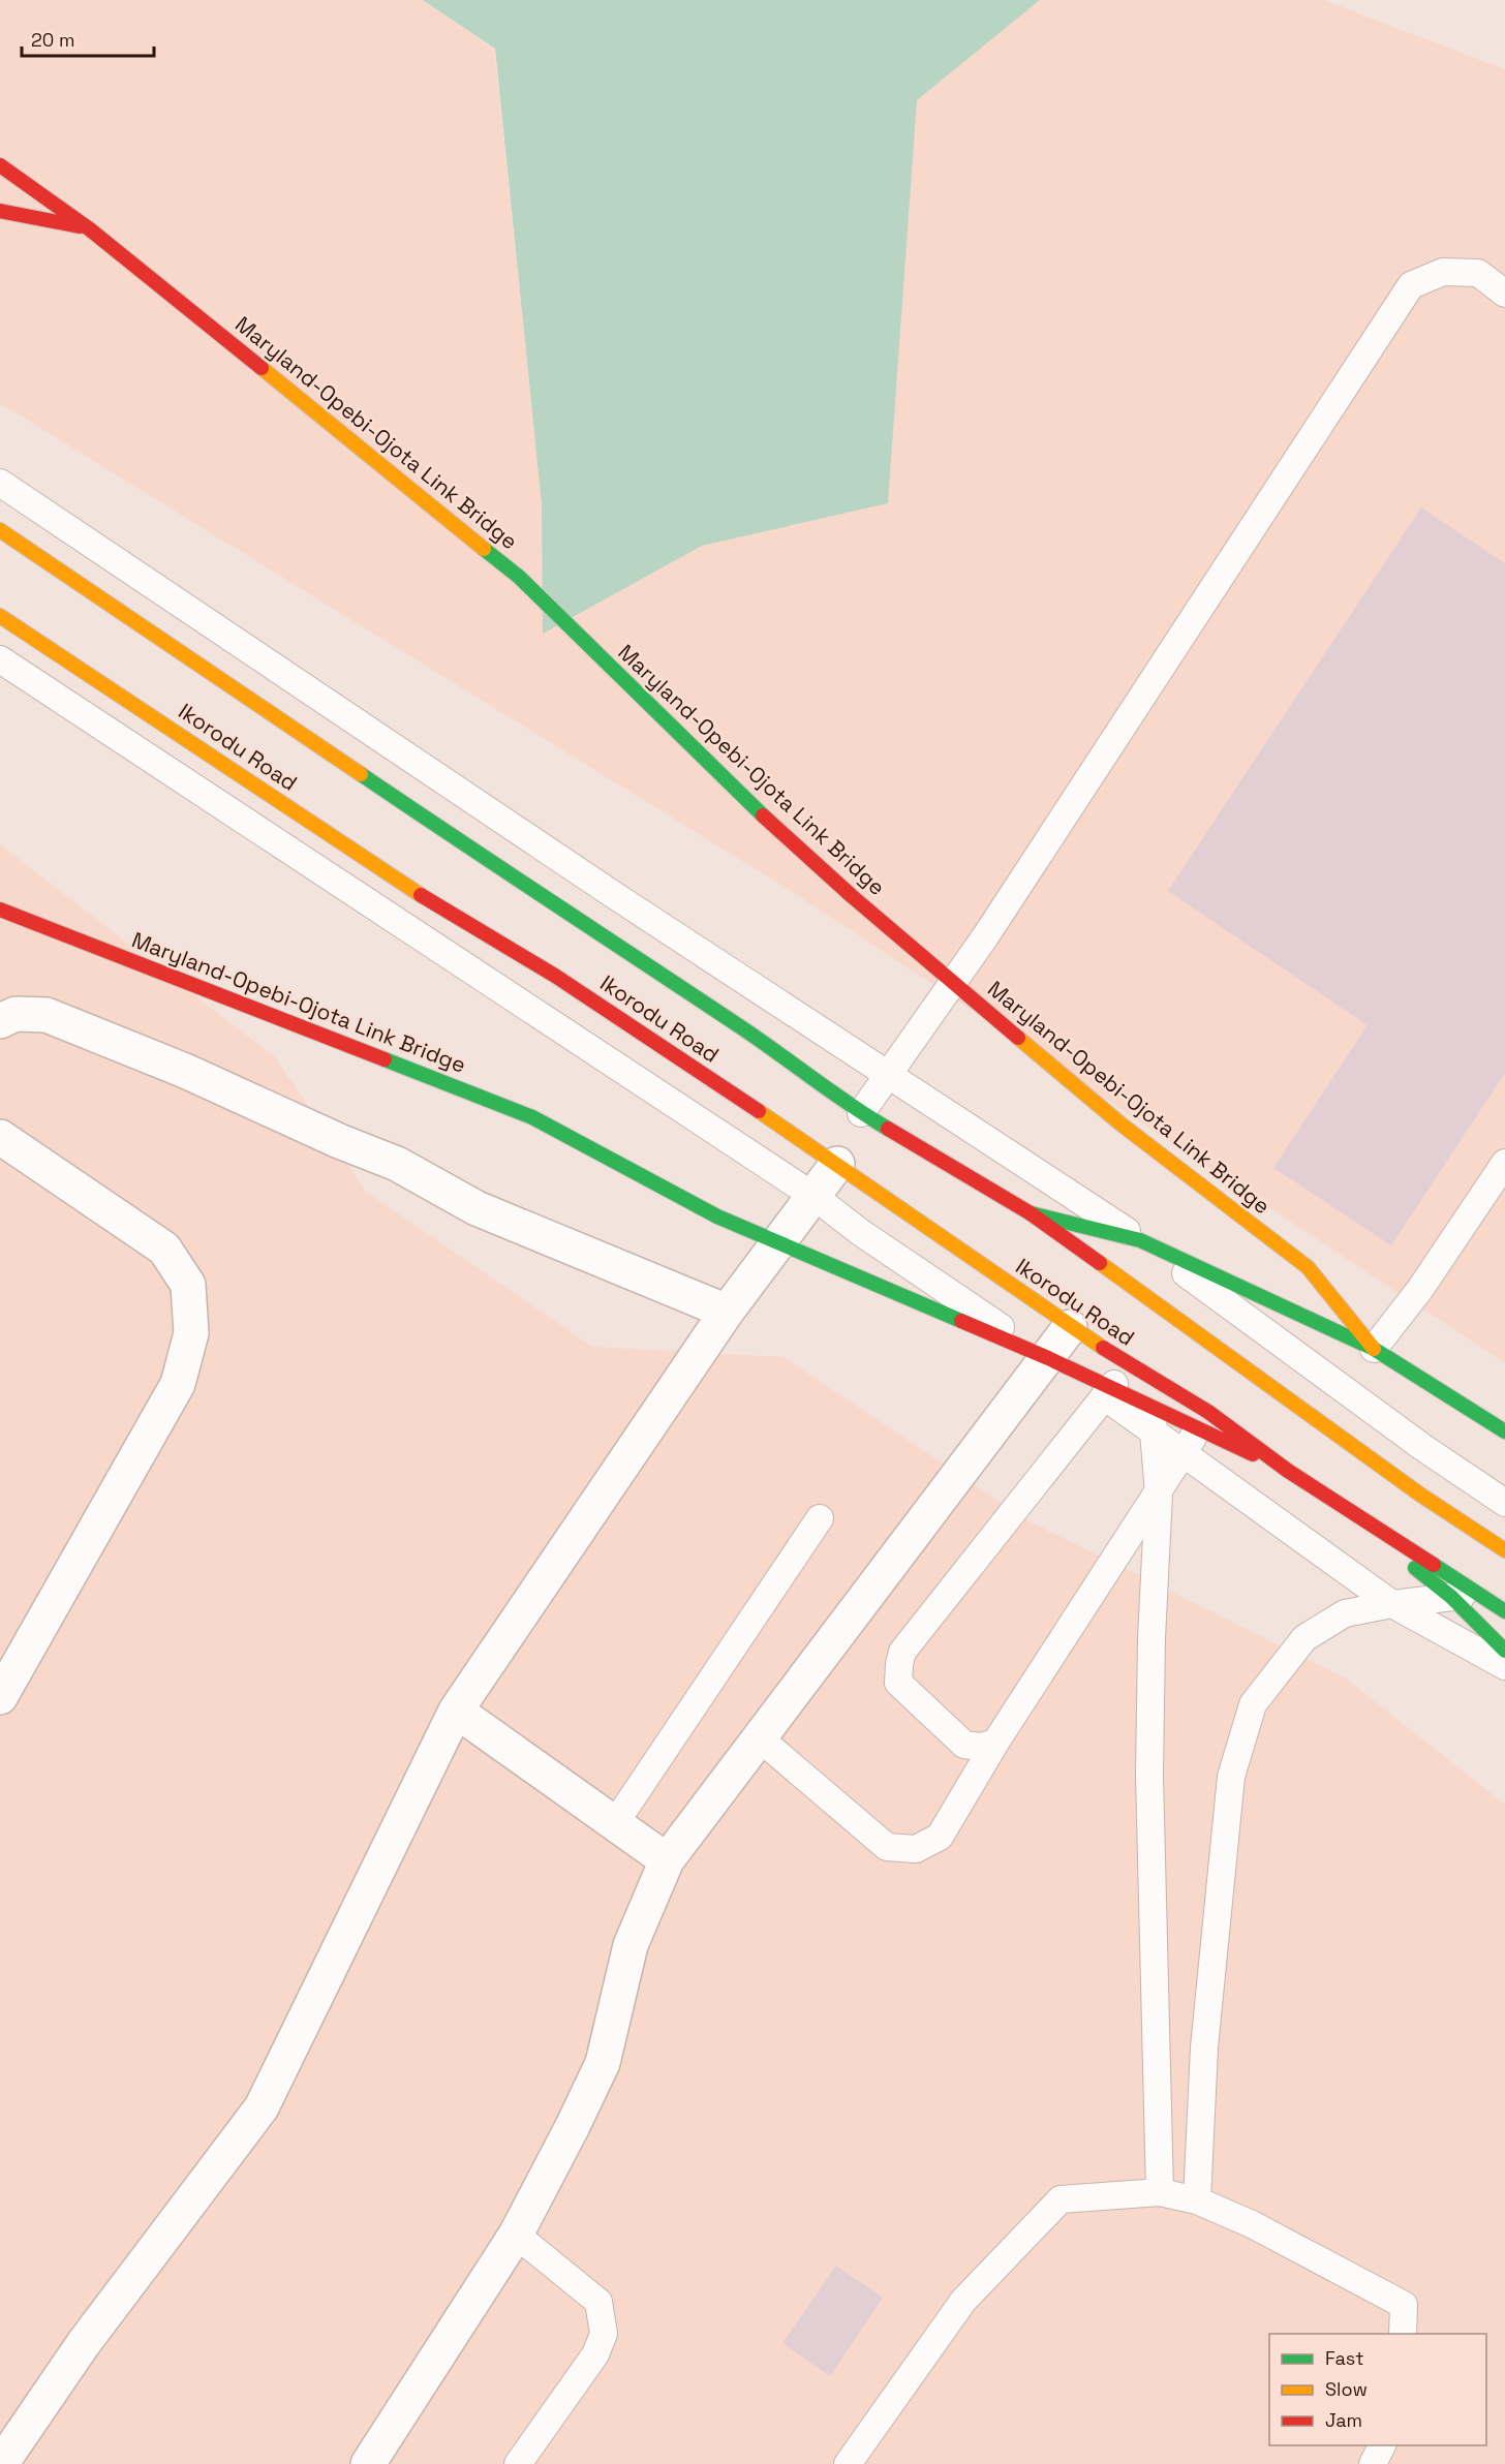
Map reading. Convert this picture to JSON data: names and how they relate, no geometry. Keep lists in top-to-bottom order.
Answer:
{
  "streets": {
    "main road": ["Maryland-Opebi-Ojota Link Bridge", "Ikorodu Road"]
  },
  "crossings": [
    ["Maryland-Opebi-Ojota Link Bridge", "Ikorodu Road"]
  ],
  "legend": ["Fast", "Slow", "Jam"],
  "scale_bar": "20 m"
}
